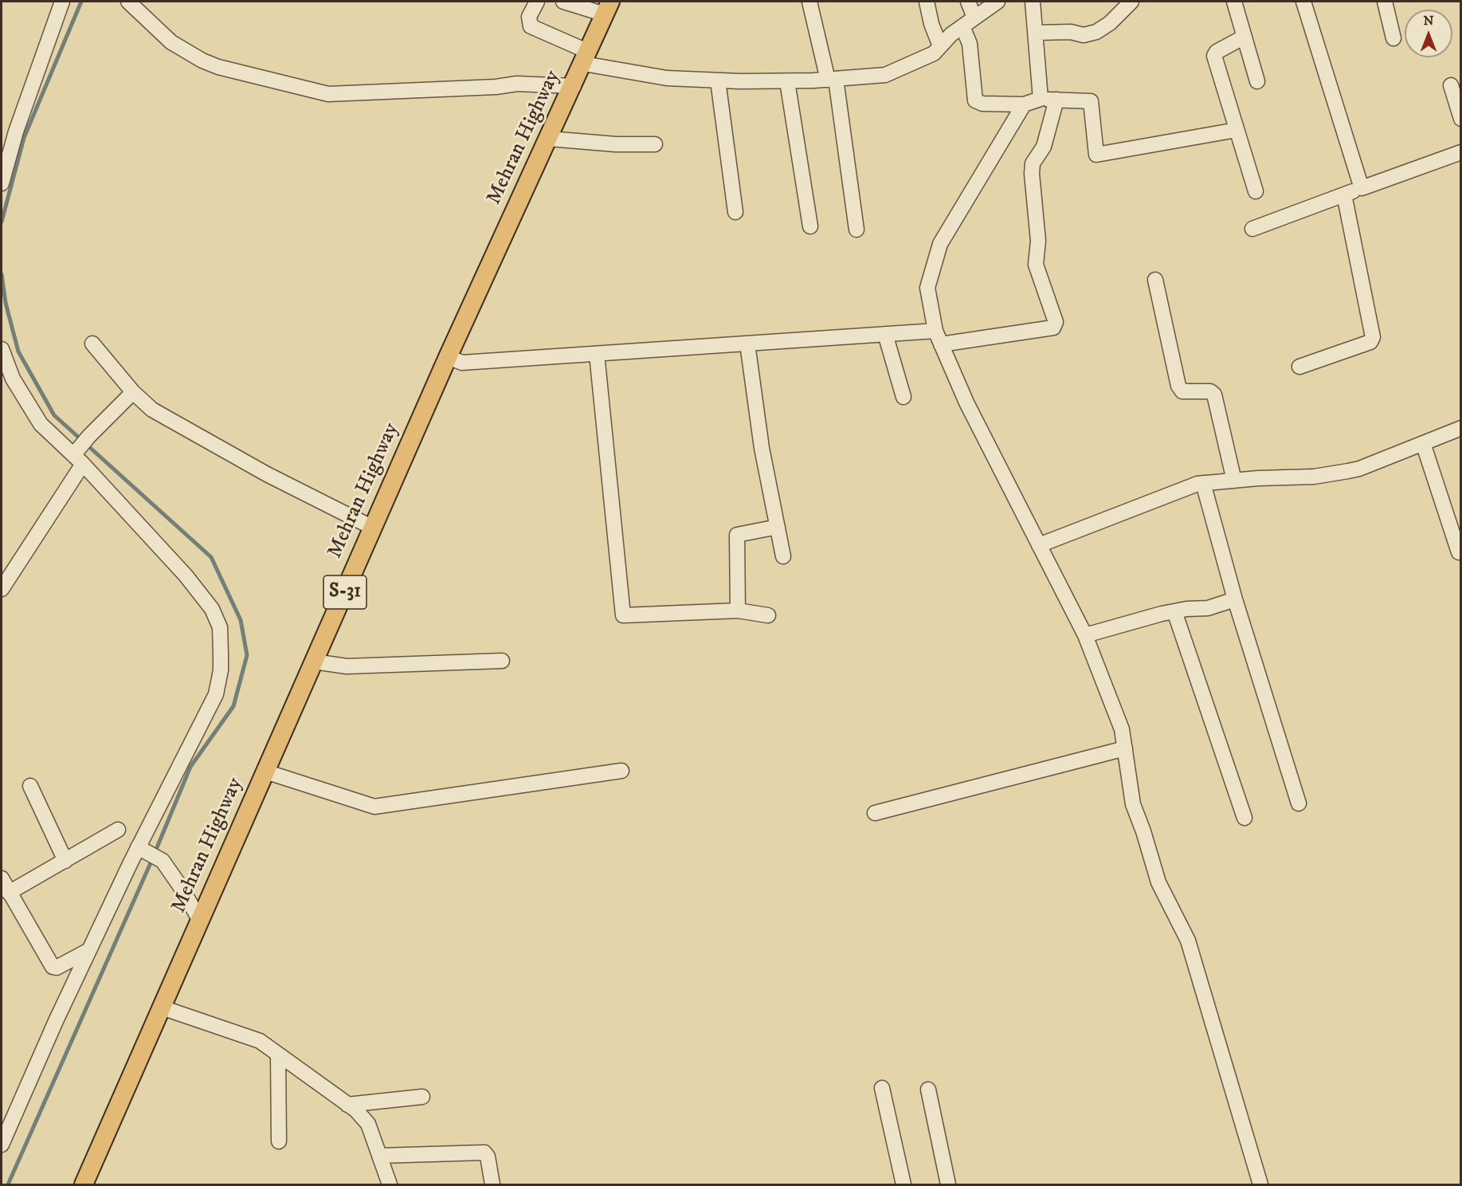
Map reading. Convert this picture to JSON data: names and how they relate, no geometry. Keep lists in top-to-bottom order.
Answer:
{
  "streets": {
    "main road": ["Mehran Highway", "S-31"]
  },
  "north": "top"
}
